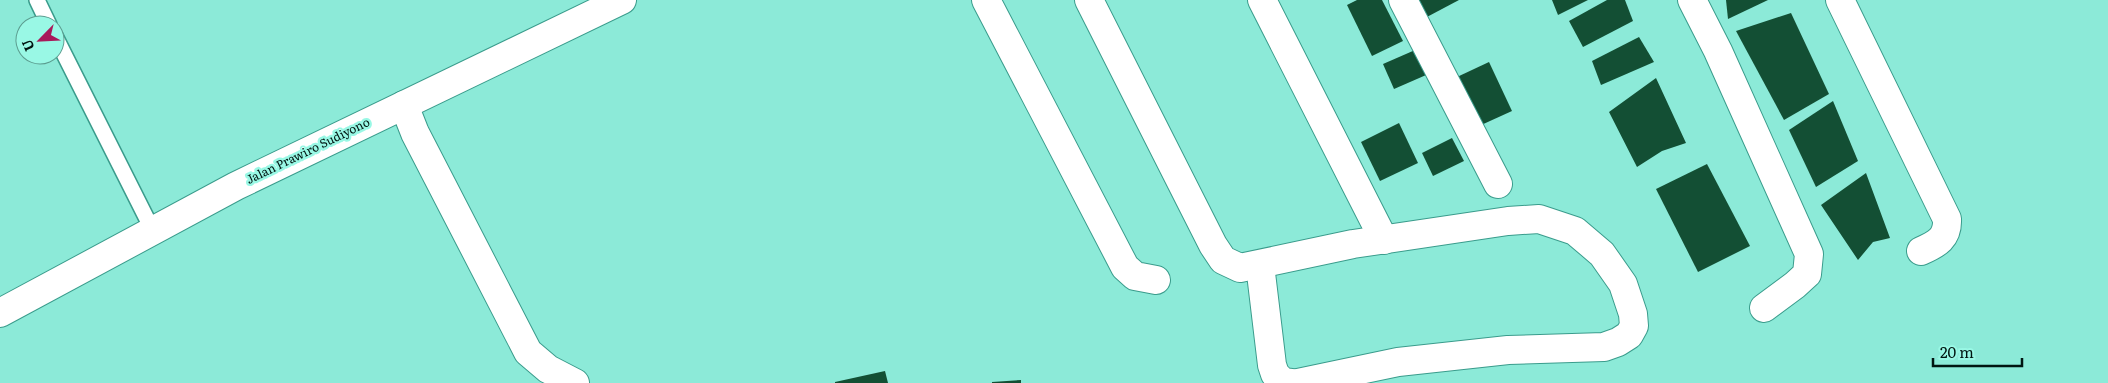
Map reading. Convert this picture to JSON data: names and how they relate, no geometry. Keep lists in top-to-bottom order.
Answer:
{
  "streets": {
    "street": ["Jalan Prawiro Sudiyono"]
  },
  "scale_bar": "20 m",
  "north": "bottom left"
}
